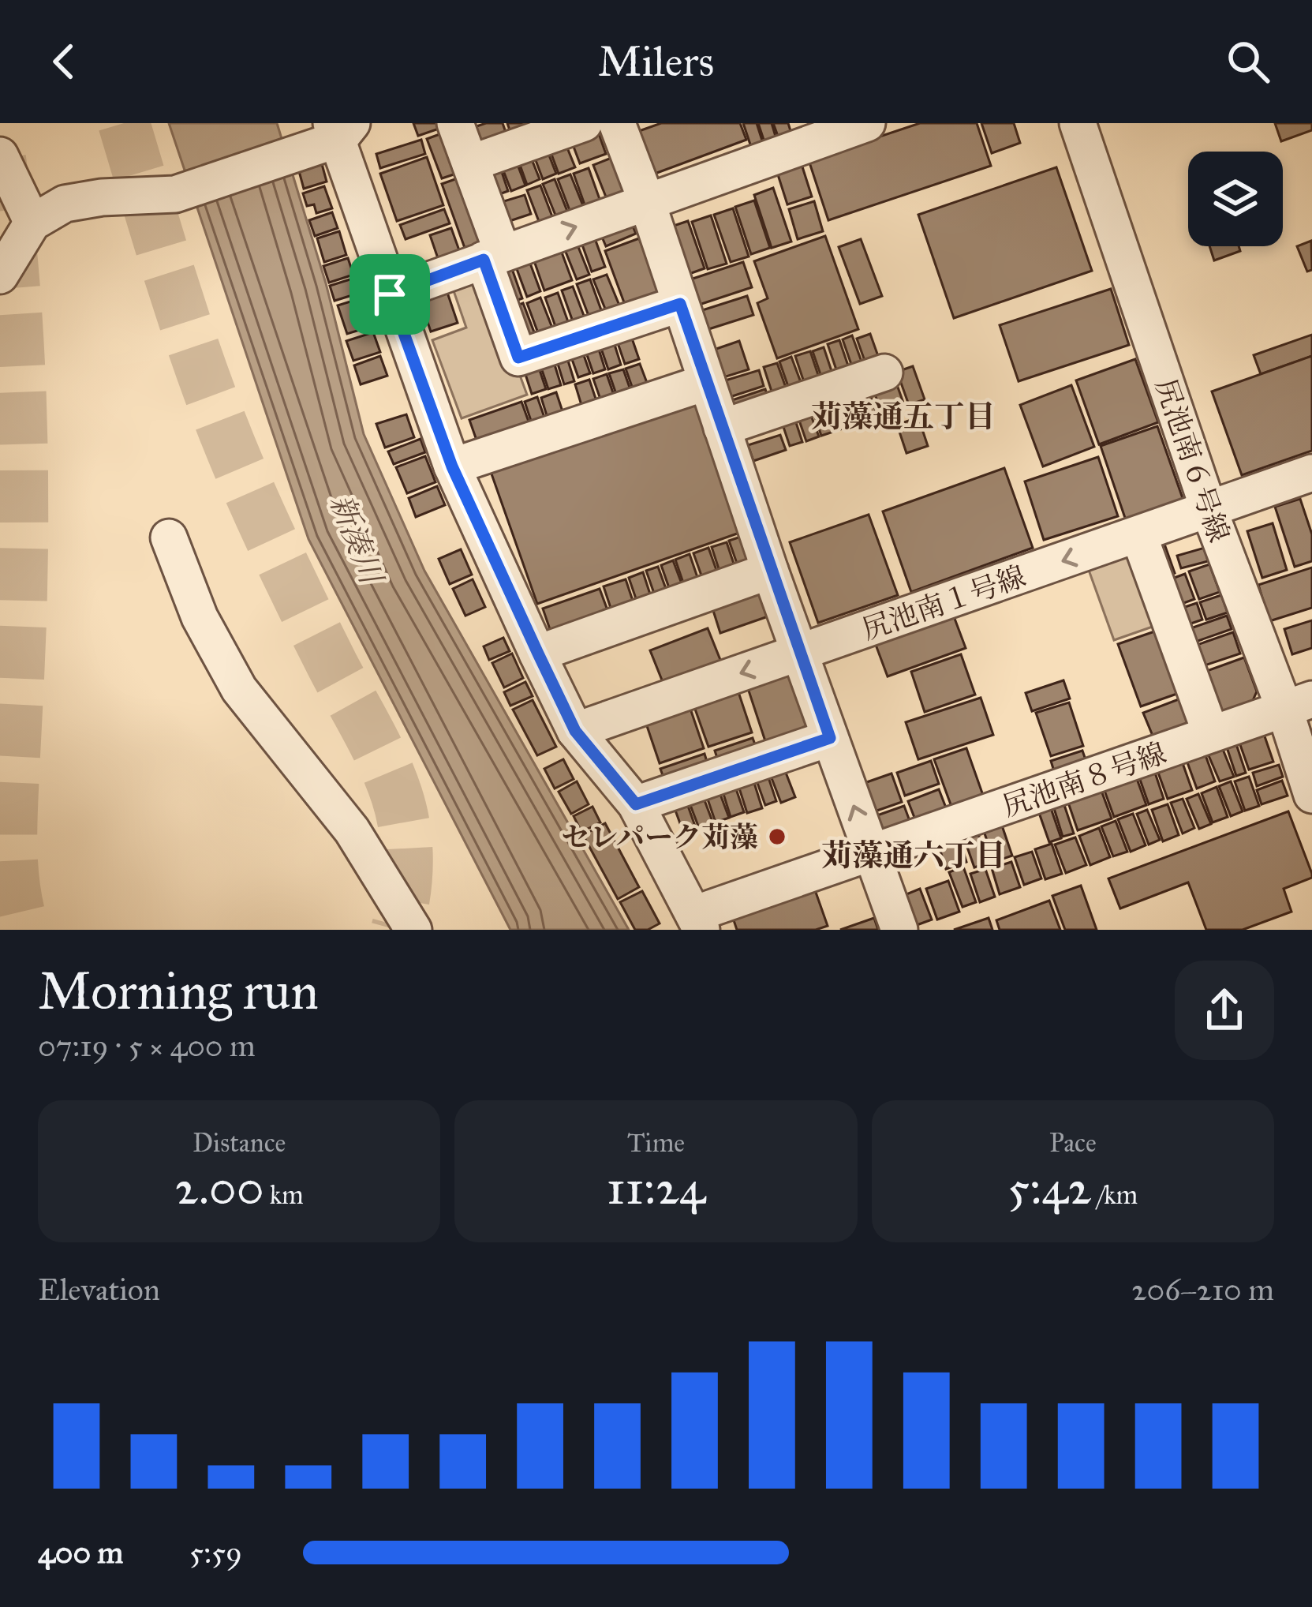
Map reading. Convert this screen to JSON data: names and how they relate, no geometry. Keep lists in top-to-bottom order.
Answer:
{
  "streets": {
    "street": ["尻池南６号線", "尻池南１号線", "尻池南８号線"]
  },
  "crossings": [
    ["尻池南６号線", "尻池南１号線"],
    ["尻池南６号線", "尻池南８号線"]
  ],
  "districts": ["苅藻通五丁目", "苅藻通六丁目"],
  "water": ["新湊川"],
  "places": ["セレパーク苅藻"],
  "page": {
    "header": "Milers",
    "heading": ["Morning run", "07:19 · 5 × 400 m"],
    "stats": [
      ["Distance", "2.00 km"],
      ["Time", "11:24"],
      ["Pace", "5:42 /km"]
    ],
    "chart": ["Elevation", "206–210 m"],
    "list": [
      {
        "name": "400 m",
        "note": "5:59"
      }
    ]
  }
}
